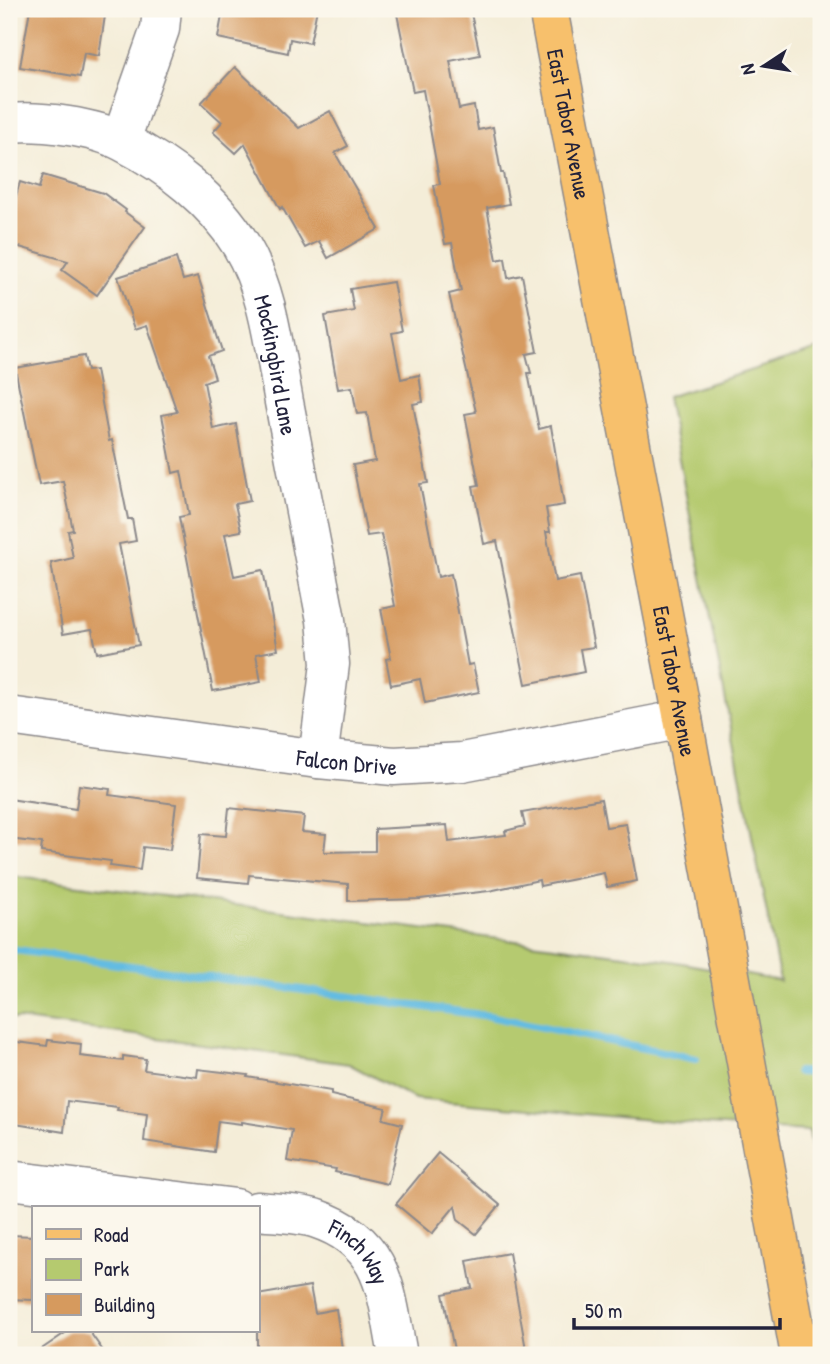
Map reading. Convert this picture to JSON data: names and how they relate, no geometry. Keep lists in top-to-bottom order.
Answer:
{
  "streets": {
    "main road": ["East Tabor Avenue"],
    "street": ["Mockingbird Lane", "Falcon Drive", "Finch Way"]
  },
  "crossings": [
    ["East Tabor Avenue", "Falcon Drive"],
    ["Mockingbird Lane", "Falcon Drive"]
  ],
  "legend": ["Road", "Park", "Building"],
  "scale_bar": "50 m",
  "north": "left"
}
